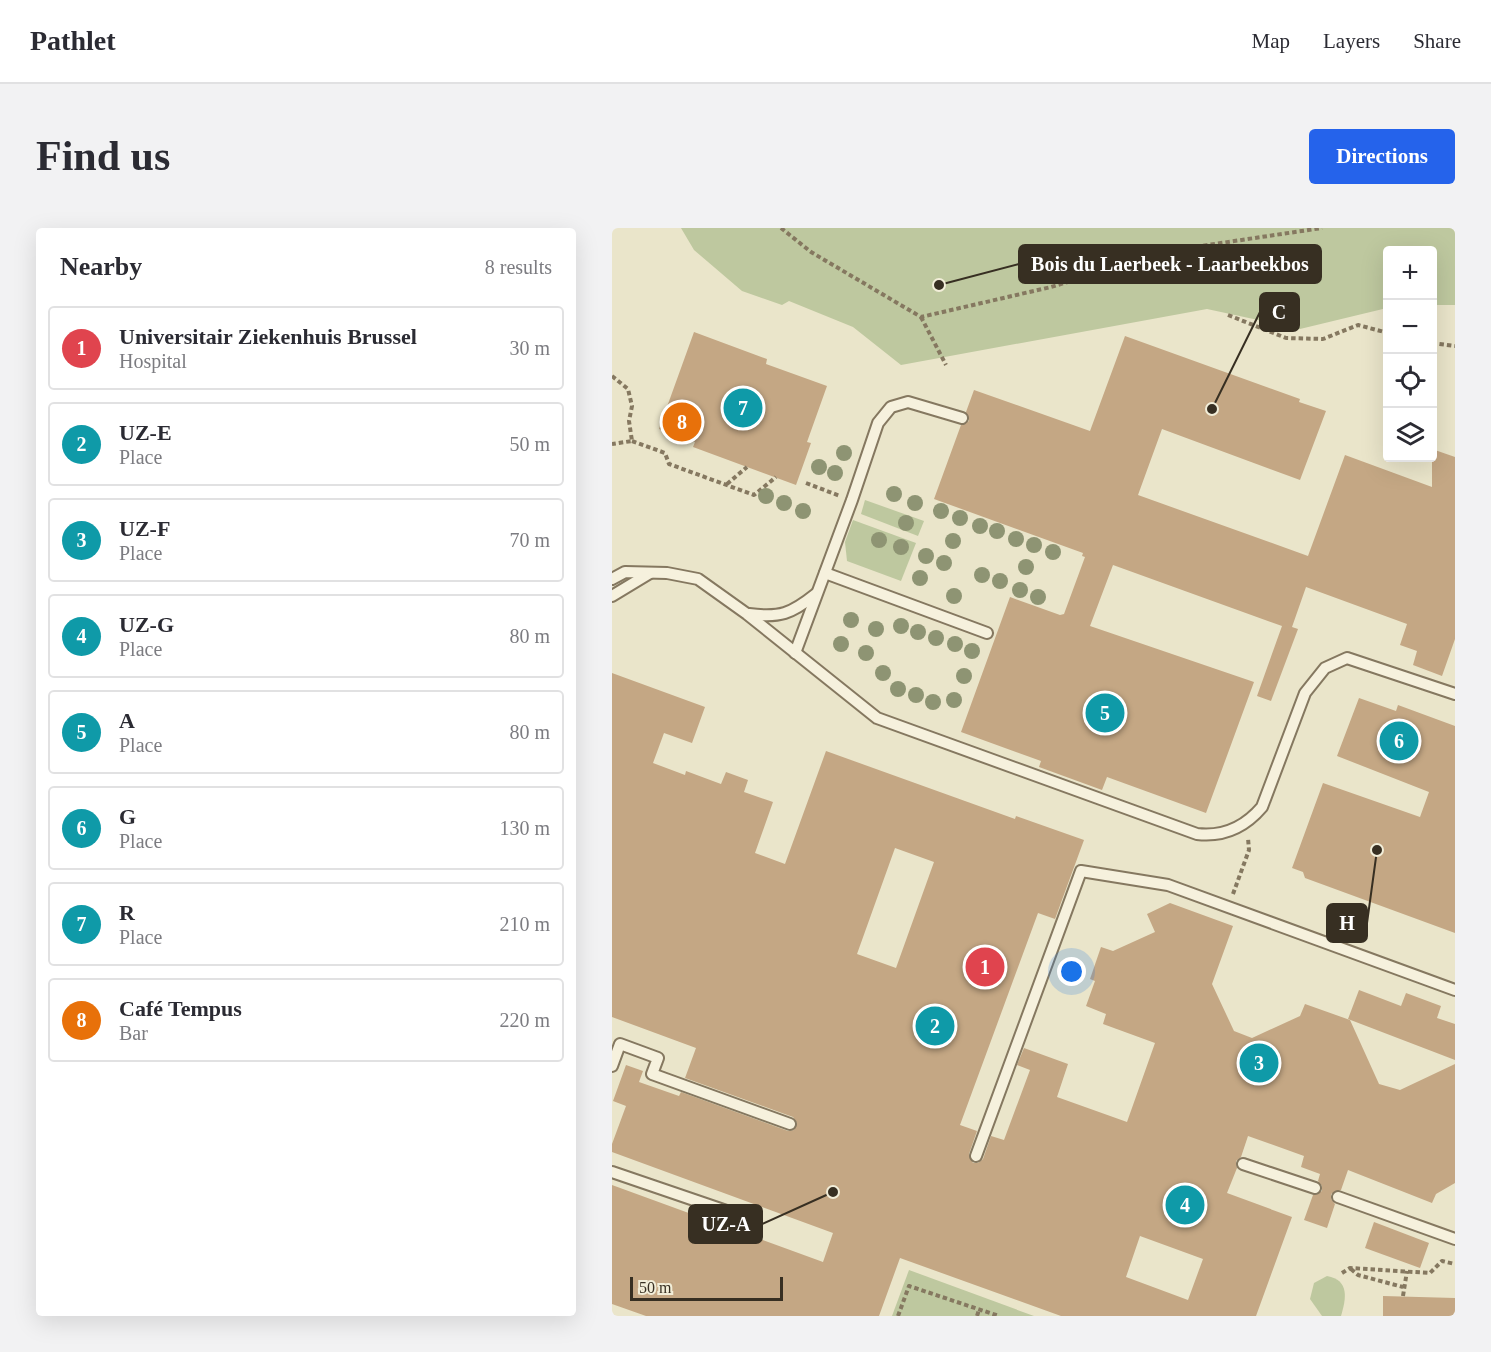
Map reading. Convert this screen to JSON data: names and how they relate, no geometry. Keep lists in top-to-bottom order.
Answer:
{
  "places": [
    "Bois du Laerbeek - Laarbeekbos",
    "C",
    "H",
    "UZ-A"
  ],
  "scale_bar": "50 m",
  "page": {
    "header": "Pathlet",
    "nav": ["Map", "Layers", "Share"],
    "buttons": "Directions",
    "title": "Find us",
    "heading": ["Nearby", "8 results"],
    "map_buttons": ["+", "−"],
    "list": [
      {
        "mark": "1",
        "name": "Universitair Ziekenhuis Brussel",
        "note": "Hospital",
        "value": "30 m"
      },
      {
        "mark": "2",
        "name": "UZ-E",
        "note": "Place",
        "value": "50 m"
      },
      {
        "mark": "3",
        "name": "UZ-F",
        "note": "Place",
        "value": "70 m"
      },
      {
        "mark": "4",
        "name": "UZ-G",
        "note": "Place",
        "value": "80 m"
      },
      {
        "mark": "5",
        "name": "A",
        "note": "Place",
        "value": "80 m"
      },
      {
        "mark": "6",
        "name": "G",
        "note": "Place",
        "value": "130 m"
      },
      {
        "mark": "7",
        "name": "R",
        "note": "Place",
        "value": "210 m"
      },
      {
        "mark": "8",
        "name": "Café Tempus",
        "note": "Bar",
        "value": "220 m"
      }
    ],
    "pins": [
      "7",
      "8",
      "5",
      "6",
      "1",
      "2",
      "3",
      "4"
    ],
    "scale": "50 m"
  }
}
